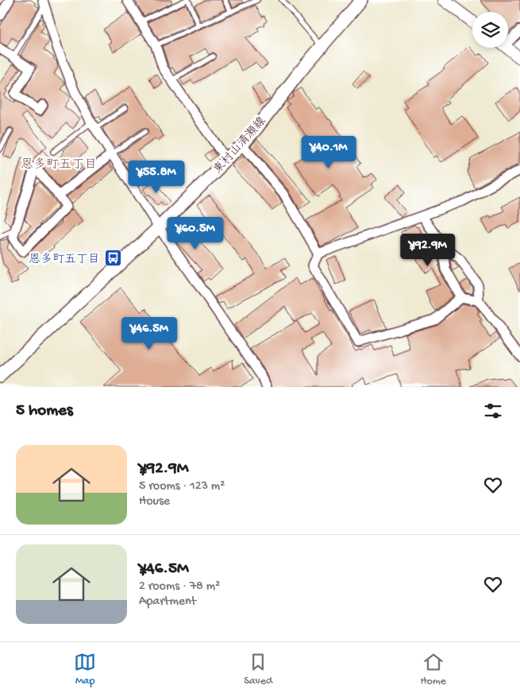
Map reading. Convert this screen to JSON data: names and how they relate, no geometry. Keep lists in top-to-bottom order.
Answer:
{
  "streets": {
    "main road": ["東村山清瀬線"]
  },
  "districts": ["恩多町五丁目"],
  "places": {
    "bus stop": ["恩多町五丁目"]
  },
  "page": {
    "price": [
      "¥40.1M",
      "¥55.8M",
      "¥60.5M",
      "¥92.9M",
      "¥46.5M"
    ],
    "heading": "5 homes",
    "list": [
      {
        "name": "¥92.9M",
        "note": "5 rooms · 123 m² · House"
      },
      {
        "name": "¥46.5M",
        "note": "2 rooms · 78 m² · Apartment"
      }
    ],
    "tabs": ["Map", "Saved", "Home"]
  }
}
